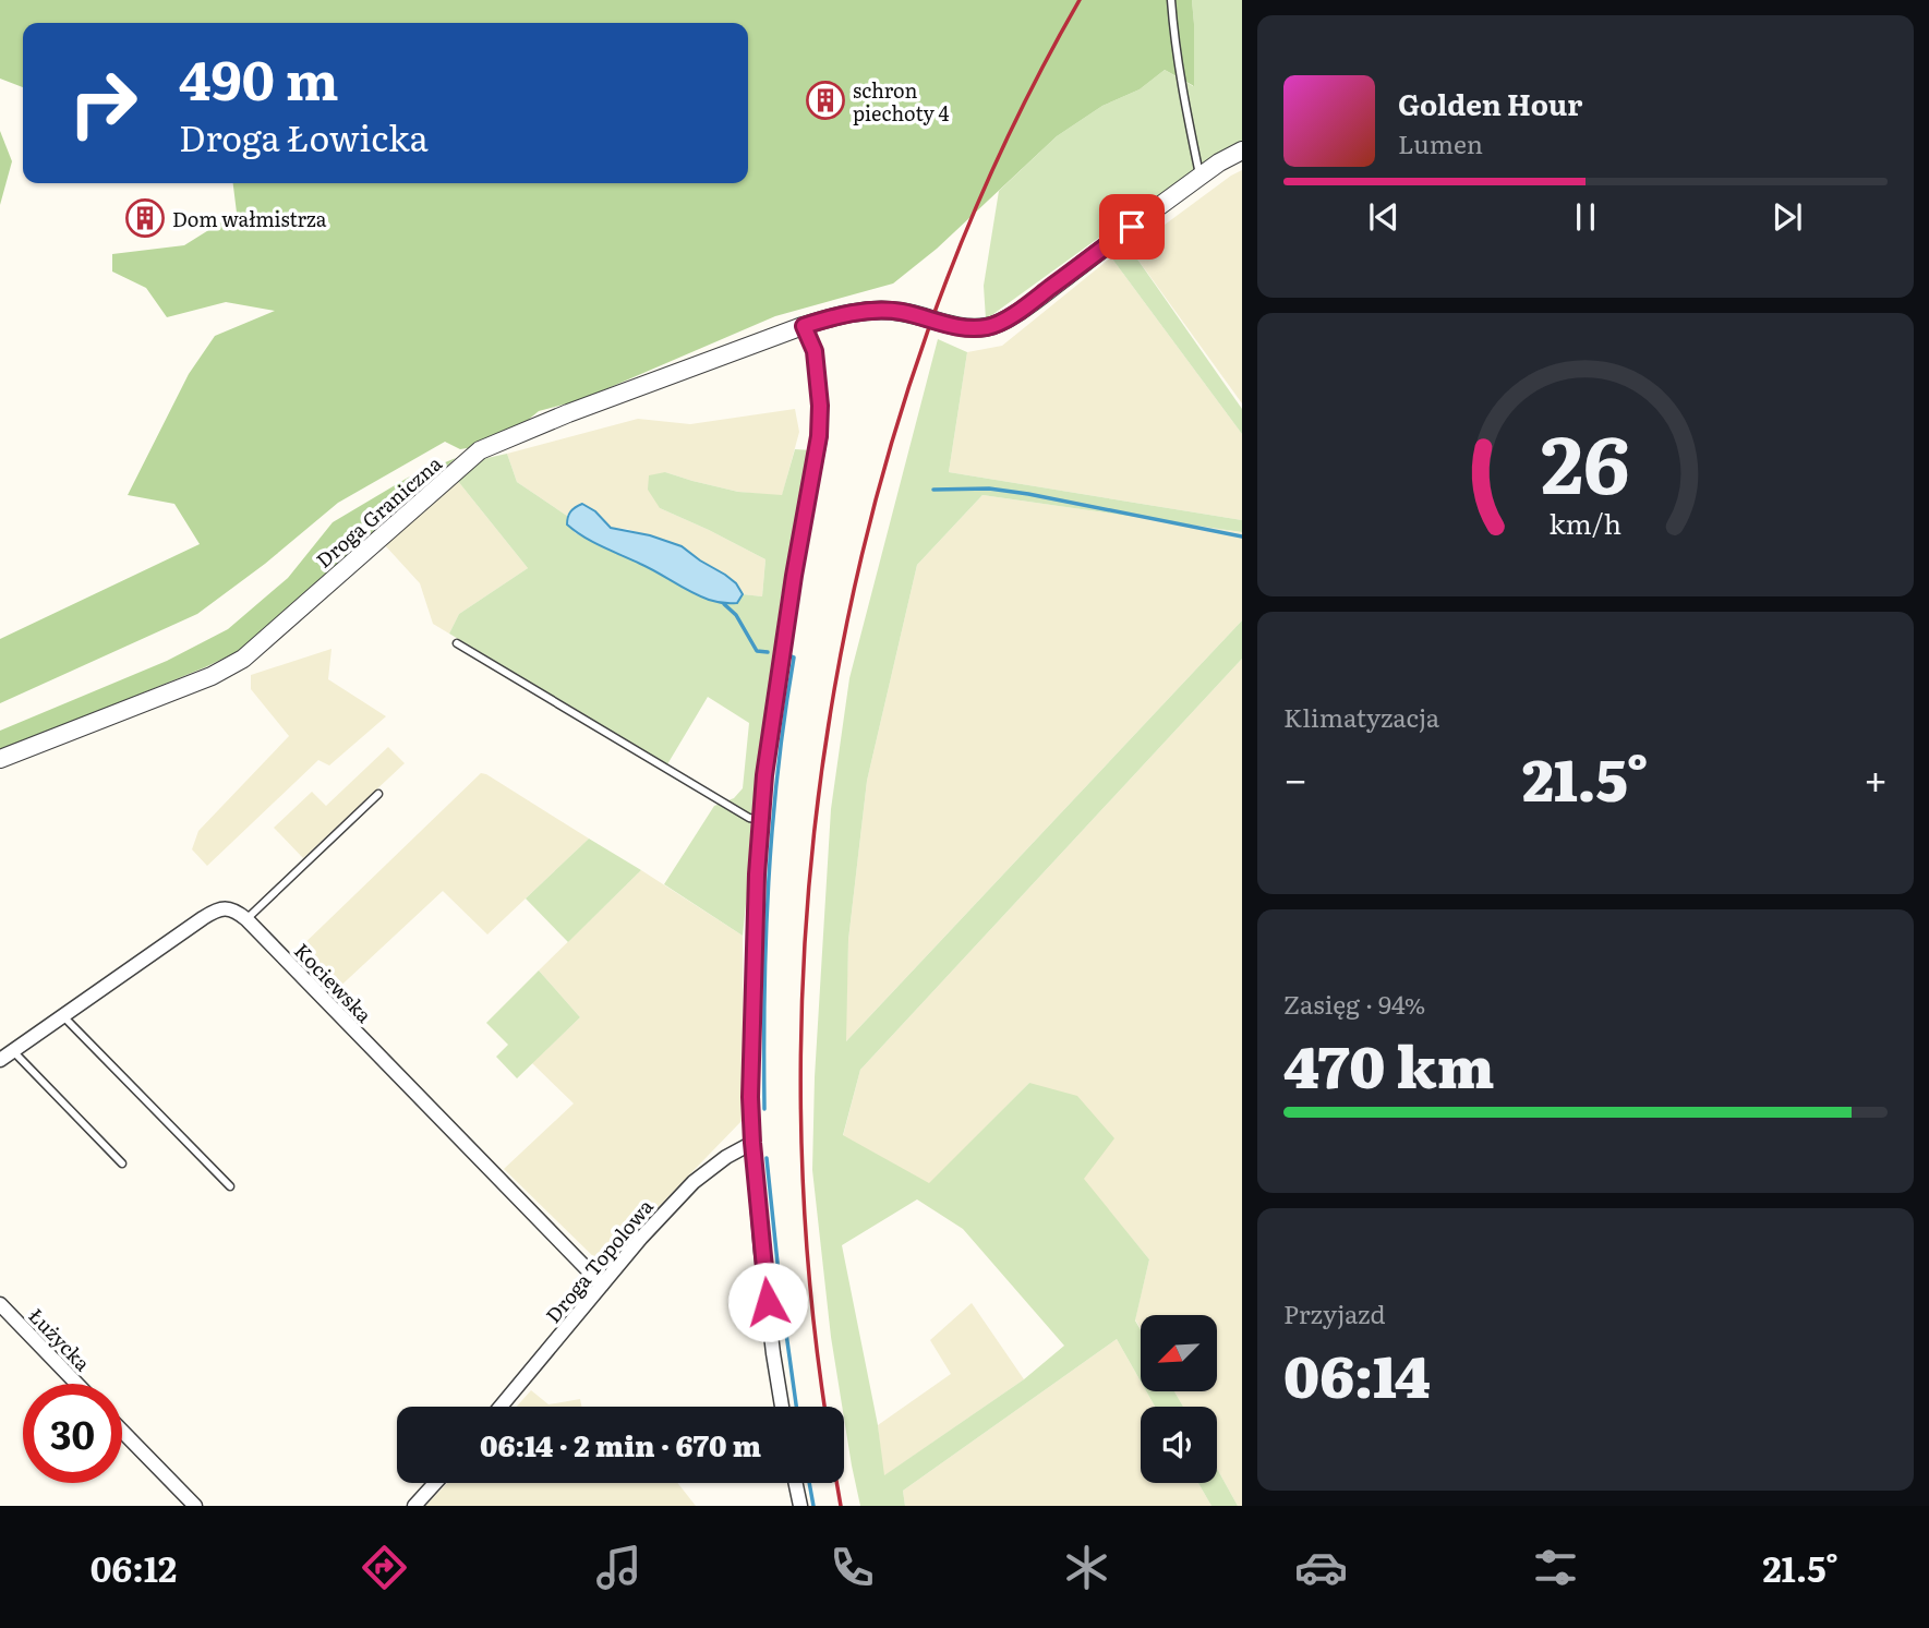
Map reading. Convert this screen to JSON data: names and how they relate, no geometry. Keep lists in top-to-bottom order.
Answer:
{
  "streets": {
    "street": [
      "Droga Graniczna",
      "Kociewska",
      "Droga Topolowa",
      "Łużycka"
    ]
  },
  "crossings": [
    ["Kociewska", "Droga Topolowa"]
  ],
  "places": {
    "building": ["schron piechoty 4", "Dom wałmistrza"]
  },
  "north": "bottom left",
  "page": {
    "turn": ["490 m", "Droga Łowicka"],
    "song": ["Golden Hour", "Lumen"],
    "tile": [
      "Klimatyzacja",
      ["Zasięg · 94%", "470 km"],
      ["Przyjazd", "06:14"]
    ],
    "heat": ["−", "21.5°", "+"],
    "limit": "30",
    "trip": "06:14 · 2 min · 670 m",
    "tabs": ["06:12", "21.5°"],
    "gauge": ["26", "km/h"]
  }
}
